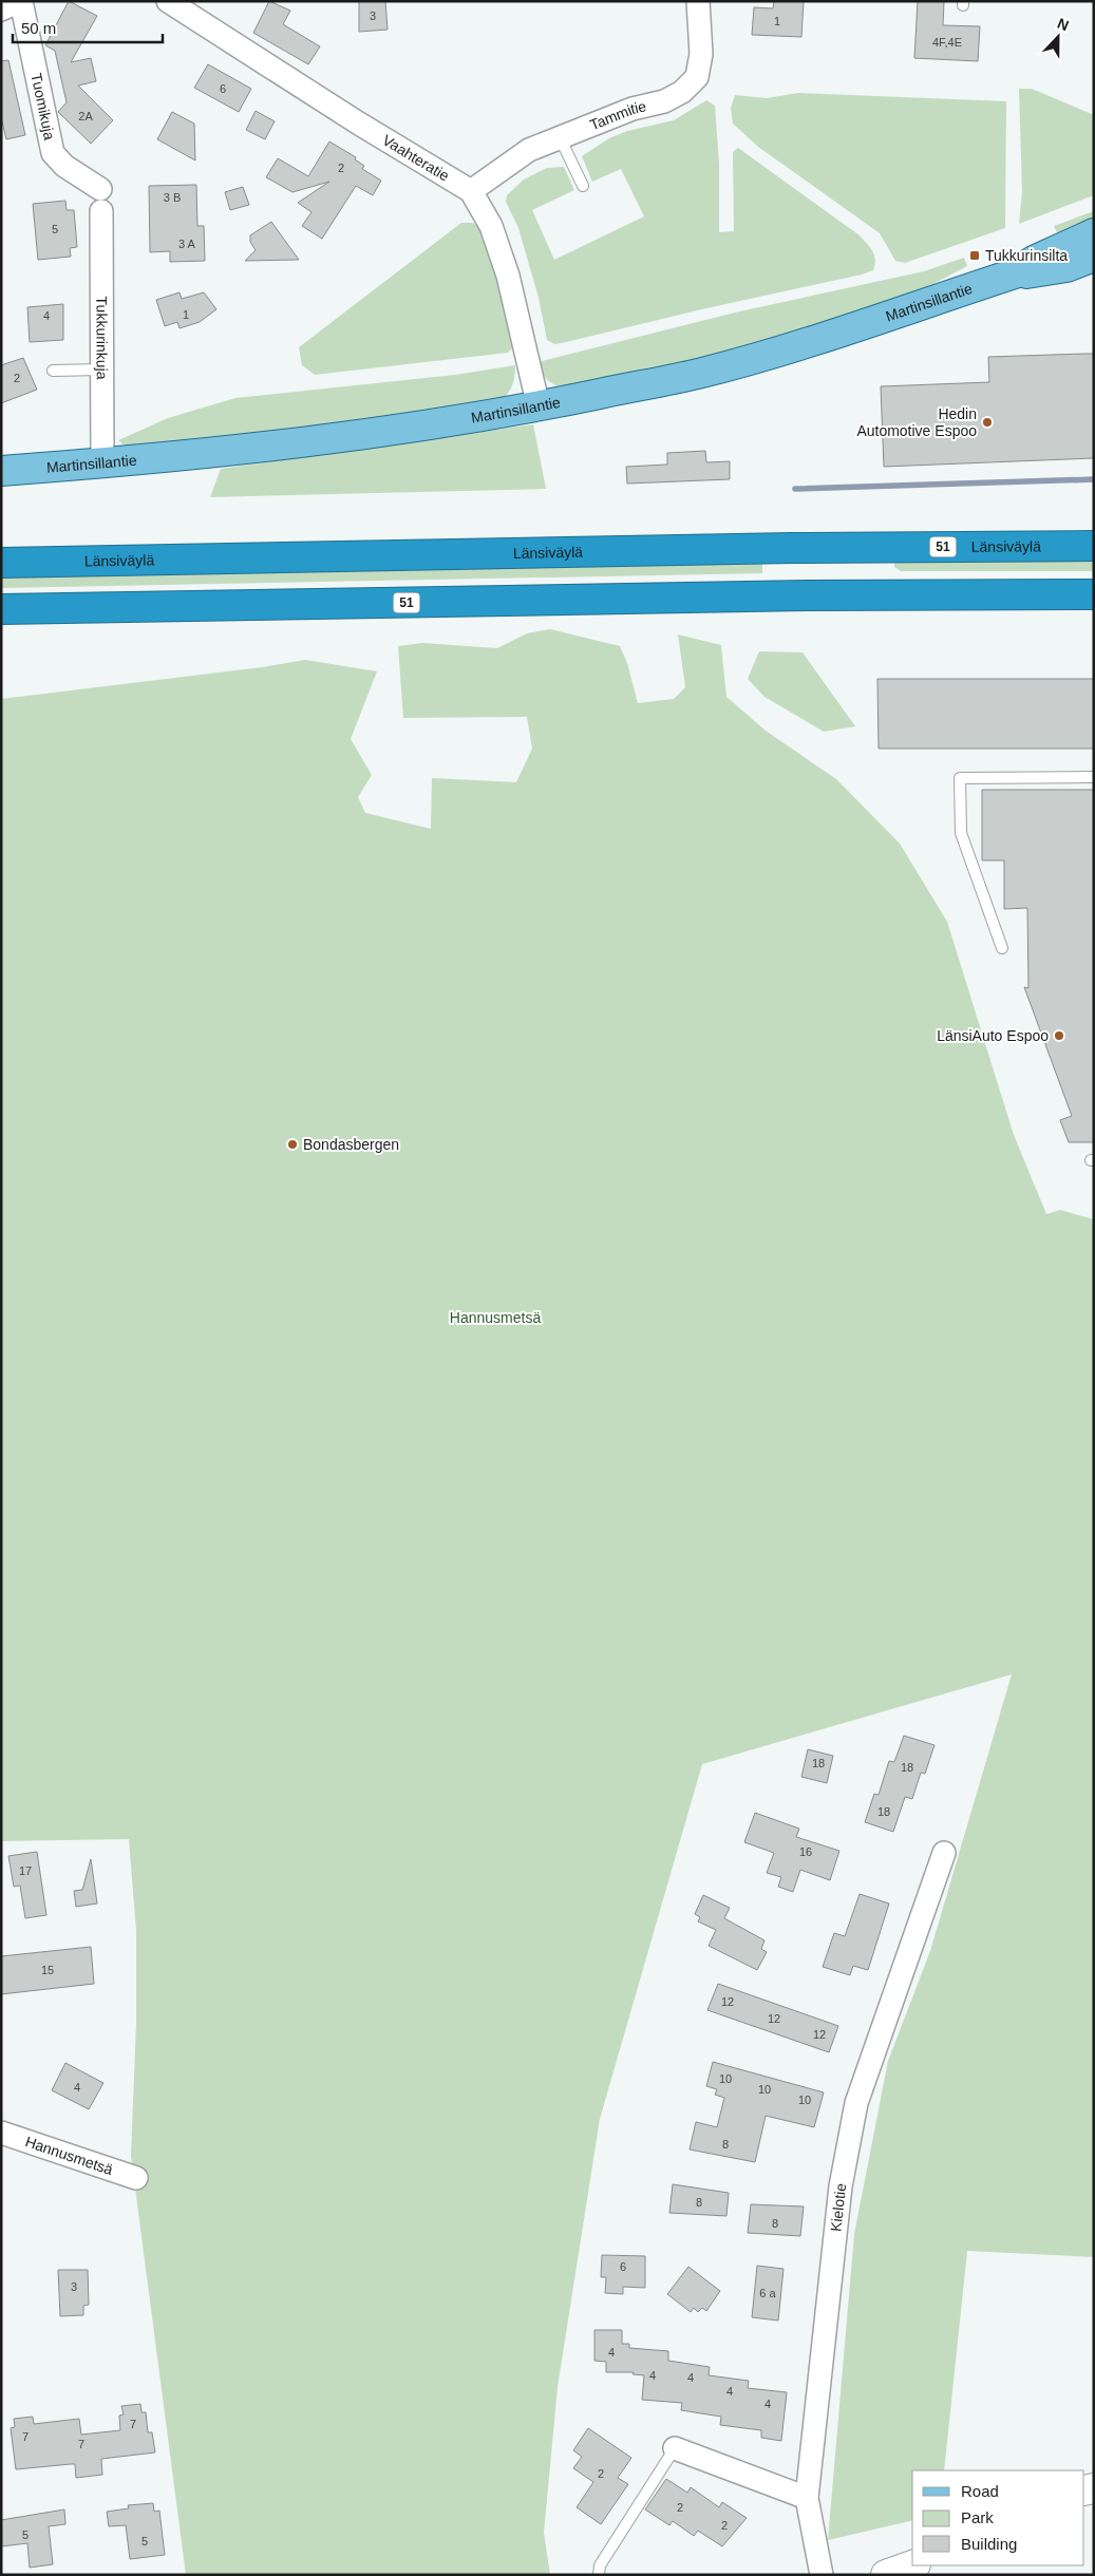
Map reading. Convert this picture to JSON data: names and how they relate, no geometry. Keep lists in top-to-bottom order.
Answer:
{
  "streets": {
    "highway": ["Länsiväylä", "51"],
    "main road": ["Martinsillantie"],
    "street": [
      "Tuomikuja",
      "Tammitie",
      "Vaahteratie",
      "Tukkurinkuja",
      "Hannusmetsä",
      "Kielotie"
    ]
  },
  "crossings": [
    ["Tammitie", "Vaahteratie"],
    ["Vaahteratie", "Martinsillantie"],
    ["Martinsillantie", "Tukkurinkuja"]
  ],
  "parks": ["Hannusmetsä"],
  "places": {
    "transit": ["Tukkurinsilta"],
    "other": ["Hedin Automotive Espoo", "LänsiAuto Espoo", "Bondasbergen"]
  },
  "house_numbers": [
    "3",
    "1",
    "4F,4E",
    "6",
    "2A",
    "2",
    "3 B",
    "5",
    "3 A",
    "1",
    "4",
    "2",
    "18",
    "18",
    "18",
    "16",
    "17",
    "15",
    "12",
    "12",
    "12",
    "10",
    "4",
    "10",
    "10",
    "8",
    "8",
    "8",
    "6",
    "3",
    "6 a",
    "4",
    "4",
    "4",
    "4",
    "4",
    "7",
    "7",
    "7",
    "2",
    "2",
    "2",
    "5",
    "5"
  ],
  "legend": ["Road", "Park", "Building"],
  "scale_bar": "50 m",
  "north": "top"
}
